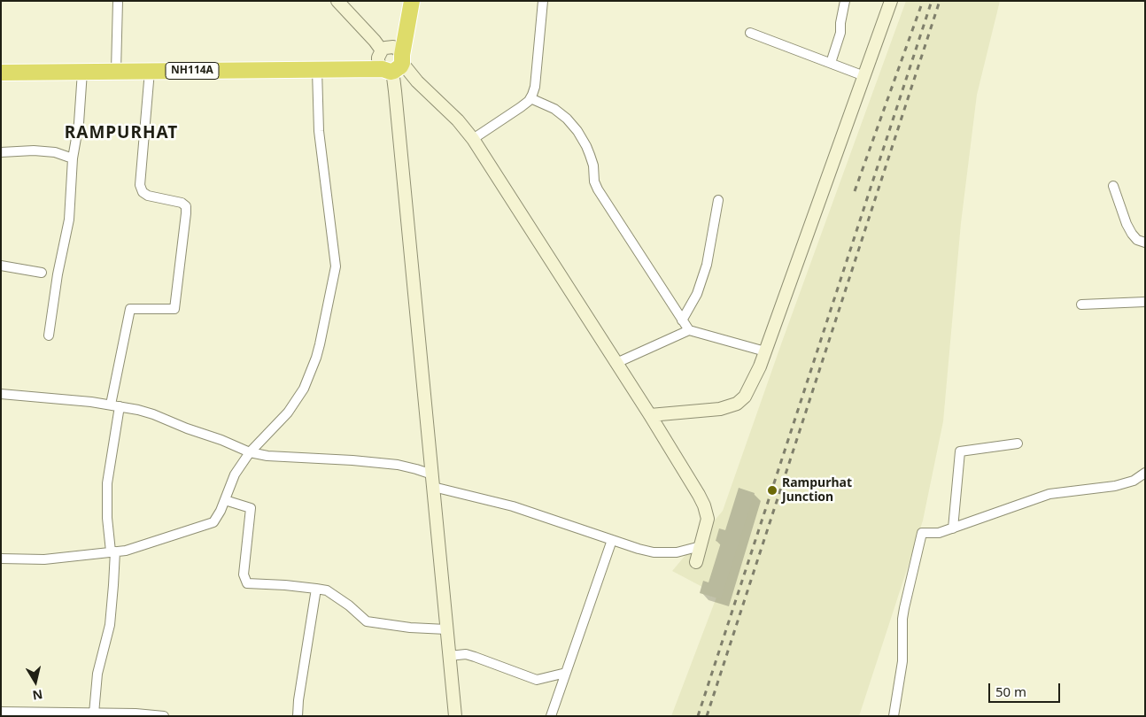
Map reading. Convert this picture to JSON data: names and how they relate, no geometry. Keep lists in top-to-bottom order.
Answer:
{
  "streets": {
    "highway": ["NH114A"]
  },
  "districts": ["RAMPURHAT"],
  "places": ["Rampurhat Junction"],
  "scale_bar": "50 m",
  "north": "bottom"
}
